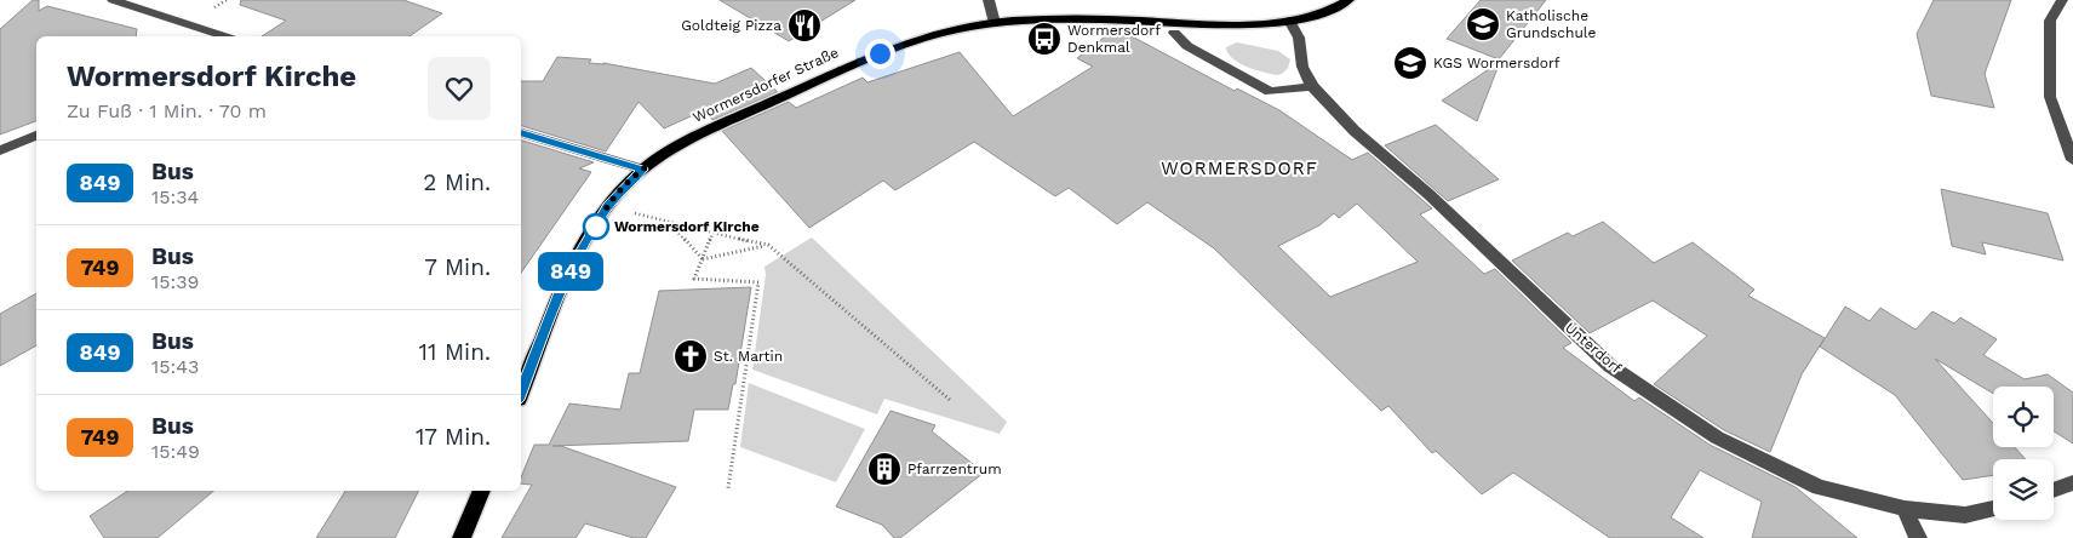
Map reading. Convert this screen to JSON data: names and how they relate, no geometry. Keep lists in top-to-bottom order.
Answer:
{
  "streets": {
    "main road": ["Wormersdorfer Straße"],
    "street": ["Unterdorf"]
  },
  "crossings": [
    ["Wormersdorfer Straße", "Unterdorf"]
  ],
  "districts": ["WORMERSDORF"],
  "places": {
    "school or university": ["Katholische Grundschule", "KGS Wormersdorf"],
    "restaurant": ["Goldteig Pizza"],
    "bus stop": ["Wormersdorf Denkmal"],
    "other": ["Wormersdorf Kirche"],
    "church": ["St. Martin"],
    "building": ["Pfarrzentrum"]
  },
  "lines": ["bus line 849"],
  "page": {
    "on_map": "849",
    "heading": ["Wormersdorf Kirche", "Zu Fuß · 1 Min. · 70 m"],
    "list": [
      {
        "mark": "849",
        "name": "Bus",
        "note": "15:34",
        "value": "2 Min."
      },
      {
        "mark": "749",
        "name": "Bus",
        "note": "15:39",
        "value": "7 Min."
      },
      {
        "mark": "849",
        "name": "Bus",
        "note": "15:43",
        "value": "11 Min."
      },
      {
        "mark": "749",
        "name": "Bus",
        "note": "15:49",
        "value": "17 Min."
      }
    ]
  }
}
